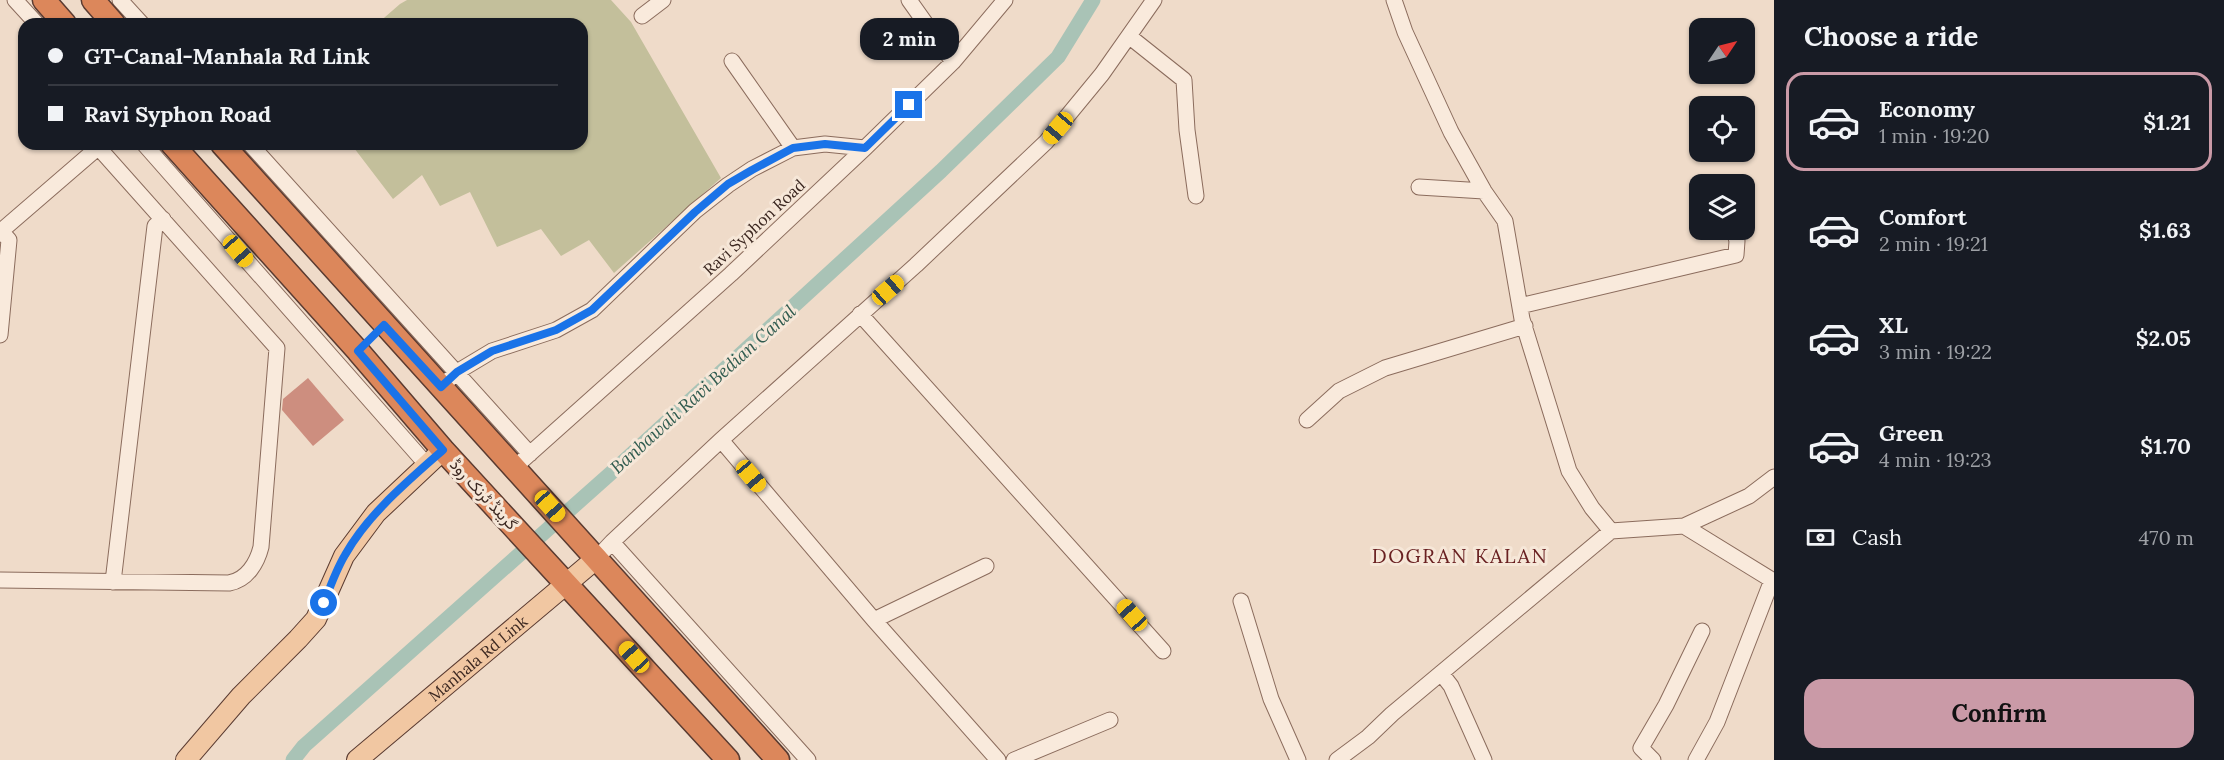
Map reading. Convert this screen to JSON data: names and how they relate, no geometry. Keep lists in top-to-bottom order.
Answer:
{
  "streets": {
    "highway": ["گرینڈ ٹرنک روڈ"],
    "main road": ["Manhala Rd Link"],
    "street": ["Ravi Syphon Road"]
  },
  "crossings": [
    ["گرینڈ ٹرنک روڈ", "Manhala Rd Link"]
  ],
  "districts": ["DOGRAN KALAN"],
  "water": ["Banbawali Ravi Bedian Canal"],
  "north": "top right",
  "page": {
    "heading": "Choose a ride",
    "bubble": "2 min",
    "banner": ["GT-Canal-Manhala Rd Link", "Ravi Syphon Road"],
    "list": [
      {
        "name": "Economy",
        "note": "1 min · 19:20",
        "value": "$1.21"
      },
      {
        "name": "Comfort",
        "note": "2 min · 19:21",
        "value": "$1.63"
      },
      {
        "name": "XL",
        "note": "3 min · 19:22",
        "value": "$2.05"
      },
      {
        "name": "Green",
        "note": "4 min · 19:23",
        "value": "$1.70"
      }
    ],
    "pay": ["Cash", "470 m"],
    "buttons": "Confirm"
  }
}
